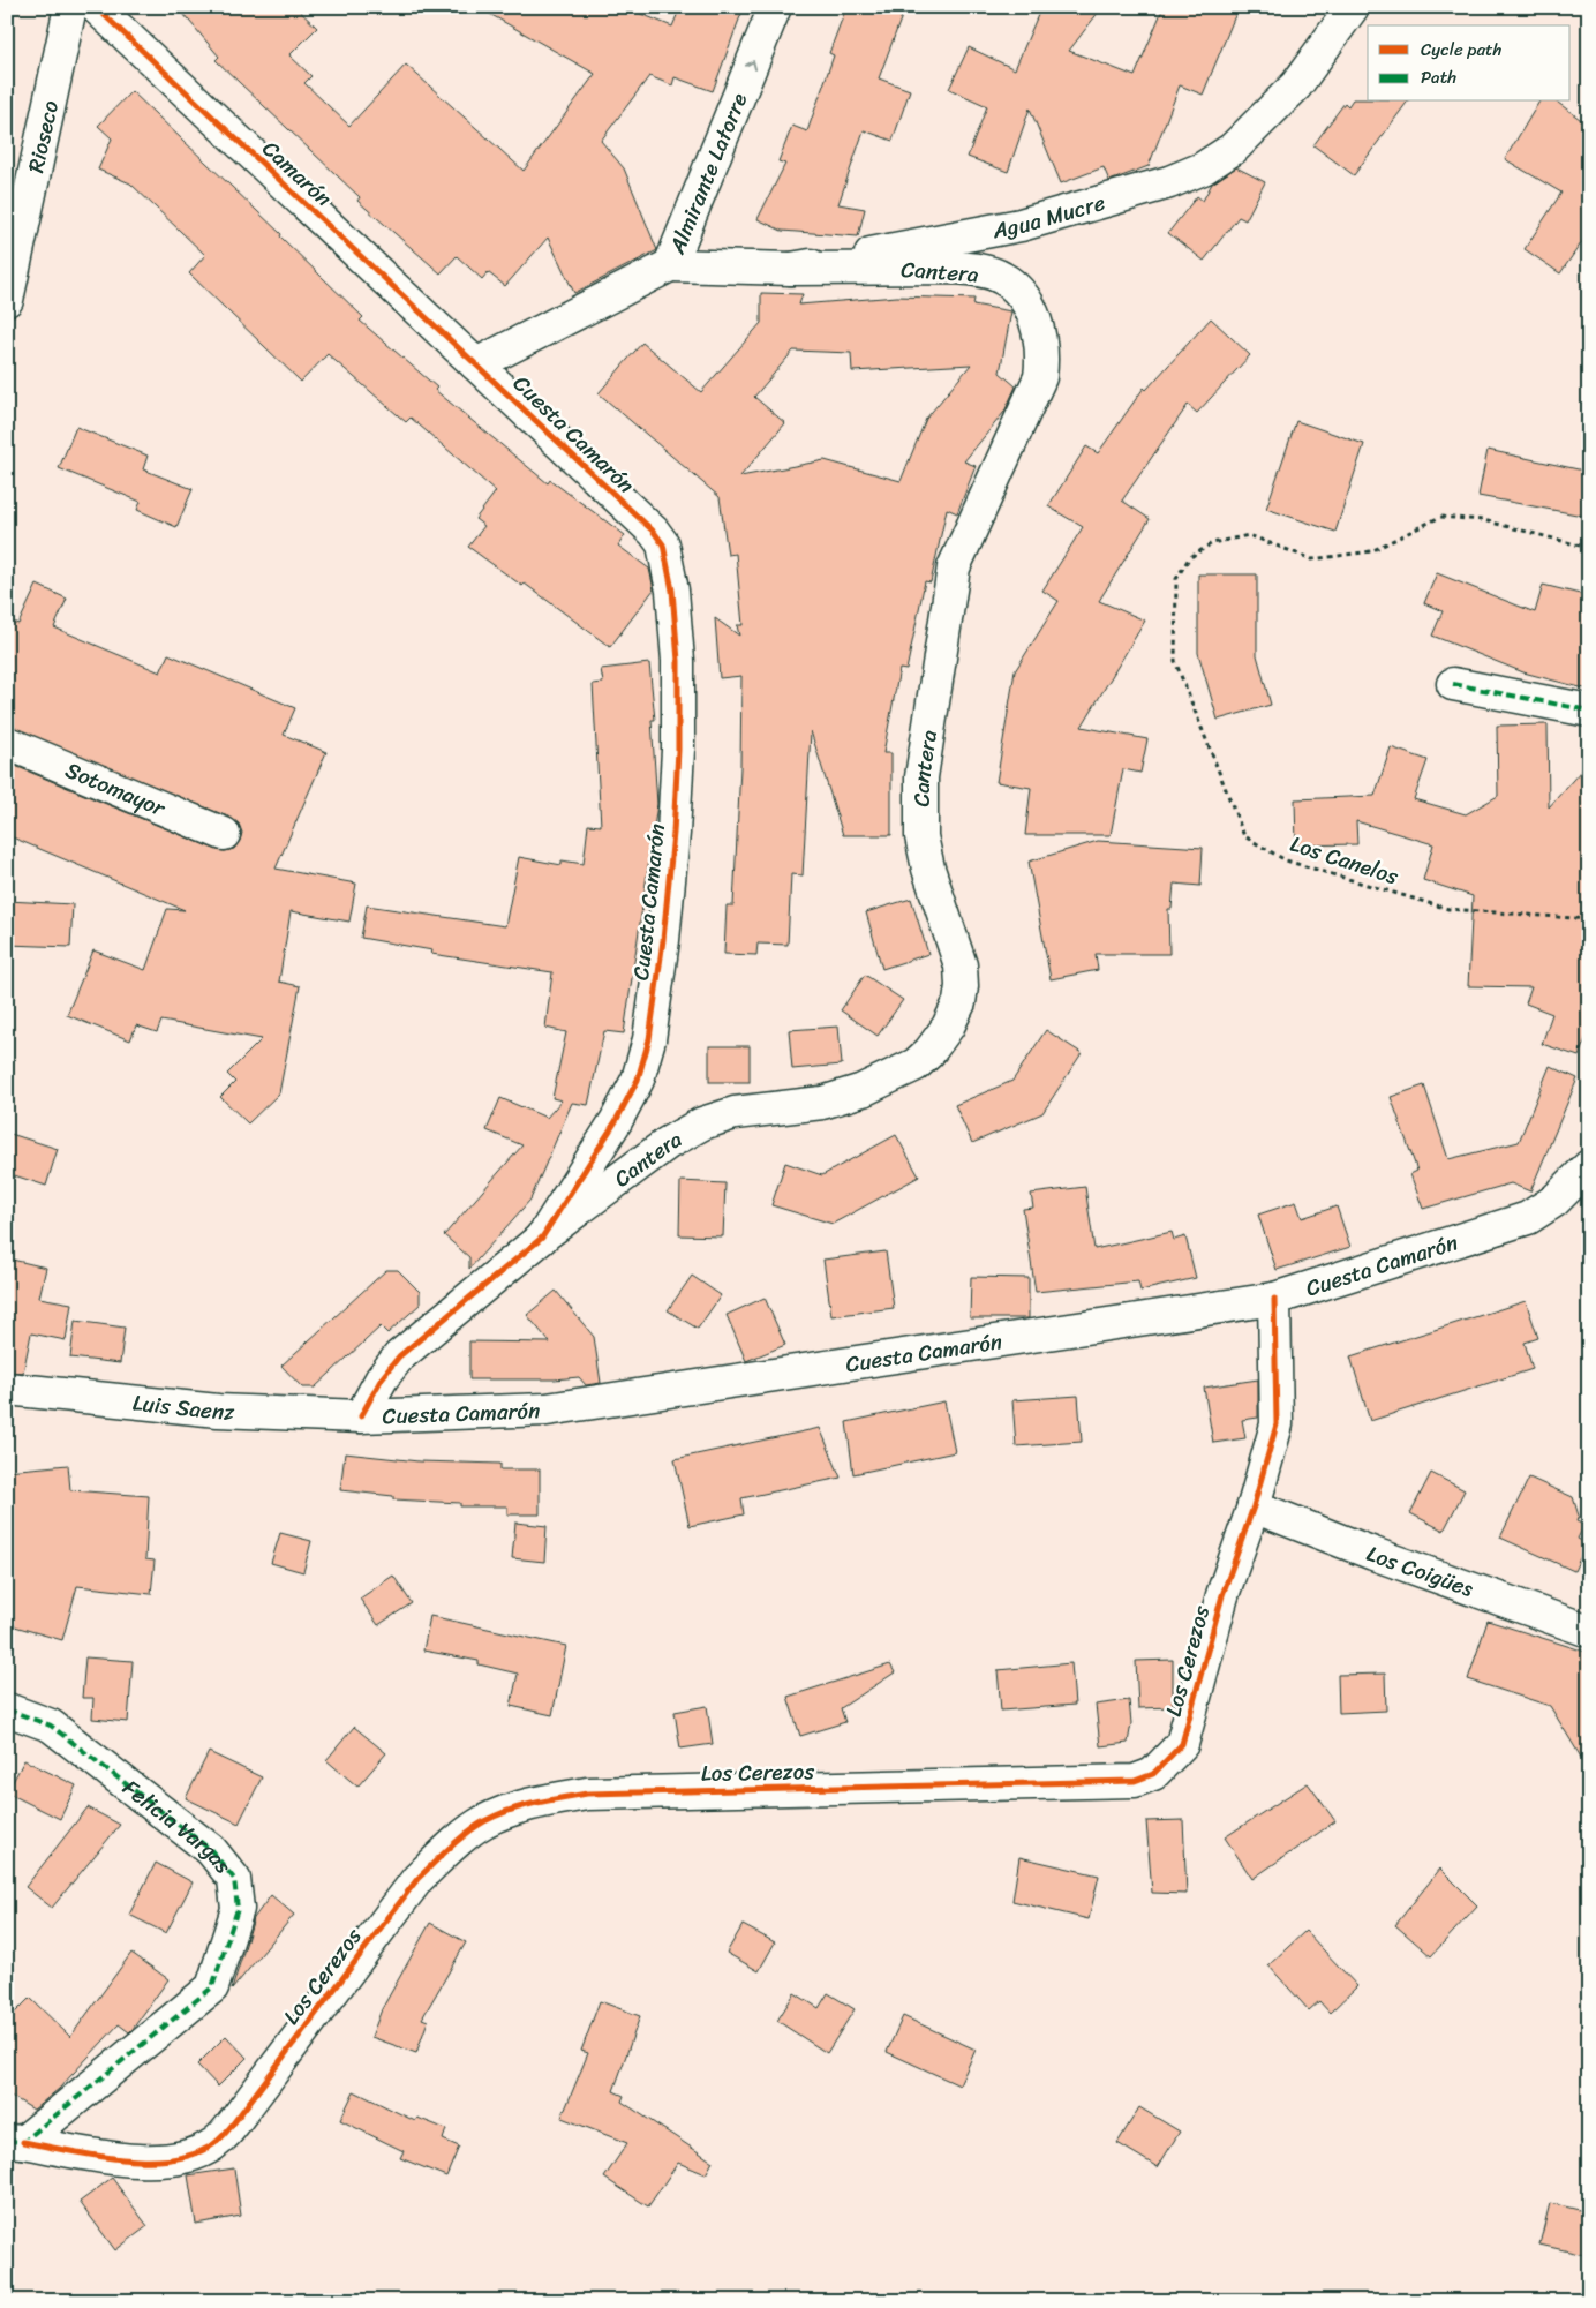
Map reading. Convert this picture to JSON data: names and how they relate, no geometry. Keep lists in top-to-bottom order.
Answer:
{
  "streets": {
    "street": [
      "Rioseco",
      "Camarón",
      "Almirante Latorre",
      "Agua Mucre",
      "Cantera",
      "Cuesta Camarón",
      "Sotomayor",
      "Luis Saenz",
      "Los Coigües",
      "Los Cerezos",
      "Felicia Vargas"
    ],
    "path": ["Los Canelos"]
  },
  "crossings": [
    ["Camarón", "Almirante Latorre"],
    ["Camarón", "Cuesta Camarón"],
    ["Almirante Latorre", "Agua Mucre"],
    ["Almirante Latorre", "Cuesta Camarón"],
    ["Agua Mucre", "Cantera"],
    ["Cantera", "Cuesta Camarón"],
    ["Cuesta Camarón", "Luis Saenz"],
    ["Cuesta Camarón", "Los Cerezos"],
    ["Los Coigües", "Los Cerezos"],
    ["Los Cerezos", "Felicia Vargas"]
  ],
  "one_way": ["Almirante Latorre"],
  "legend": ["Cycle path", "Path"]
}
